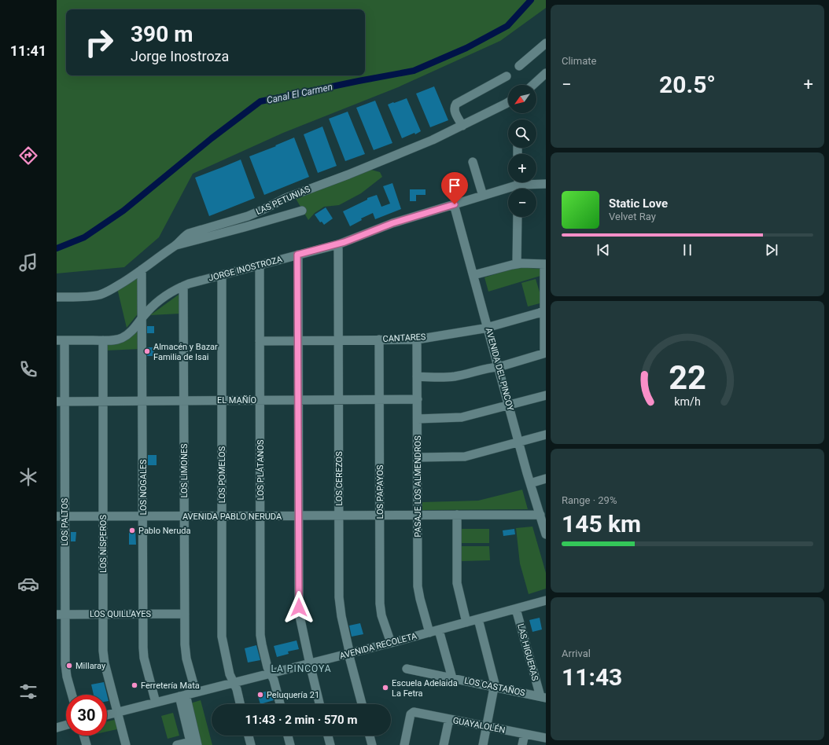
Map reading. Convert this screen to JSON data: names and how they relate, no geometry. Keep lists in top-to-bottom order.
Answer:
{
  "streets": {
    "street": [
      "LAS PETUNIAS",
      "JORGE INOSTROZA",
      "CANTARES",
      "AVENIDA DEL PINCOY",
      "EL MAÑÍO",
      "LOS PLÁTANOS",
      "LOS LIMONES",
      "LOS POMELOS",
      "LOS CEREZOS",
      "PASAJE LOS ALMENDROS",
      "LOS NOGALES",
      "LOS PAPAYOS",
      "AVENIDA PABLO NERUDA",
      "LOS PALTOS",
      "LOS NÍSPEROS",
      "LOS QUILLAYES",
      "AVENIDA RECOLETA",
      "LAS HIGUERAS",
      "LOS CASTAÑOS",
      "GUAYALOLÉN"
    ]
  },
  "crossings": [
    ["LAS PETUNIAS", "LOS NOGALES"],
    ["JORGE INOSTROZA", "AVENIDA DEL PINCOY"],
    ["JORGE INOSTROZA", "LOS PLÁTANOS"],
    ["JORGE INOSTROZA", "LOS LIMONES"],
    ["JORGE INOSTROZA", "LOS POMELOS"],
    ["JORGE INOSTROZA", "LOS CEREZOS"],
    ["JORGE INOSTROZA", "LOS NOGALES"],
    ["JORGE INOSTROZA", "LOS PALTOS"],
    ["JORGE INOSTROZA", "LOS NÍSPEROS"],
    ["CANTARES", "AVENIDA DEL PINCOY"],
    ["CANTARES", "LOS PLÁTANOS"],
    ["CANTARES", "LOS CEREZOS"],
    ["CANTARES", "PASAJE LOS ALMENDROS"],
    ["CANTARES", "LOS PAPAYOS"],
    ["AVENIDA DEL PINCOY", "AVENIDA PABLO NERUDA"],
    ["EL MAÑÍO", "LOS PLÁTANOS"],
    ["EL MAÑÍO", "LOS LIMONES"],
    ["EL MAÑÍO", "LOS POMELOS"],
    ["EL MAÑÍO", "LOS CEREZOS"],
    ["EL MAÑÍO", "PASAJE LOS ALMENDROS"],
    ["EL MAÑÍO", "LOS NOGALES"],
    ["EL MAÑÍO", "LOS PAPAYOS"],
    ["EL MAÑÍO", "LOS PALTOS"],
    ["EL MAÑÍO", "LOS NÍSPEROS"],
    ["LOS PLÁTANOS", "AVENIDA PABLO NERUDA"],
    ["LOS PLÁTANOS", "AVENIDA RECOLETA"],
    ["LOS LIMONES", "AVENIDA PABLO NERUDA"],
    ["LOS LIMONES", "LOS QUILLAYES"],
    ["LOS LIMONES", "AVENIDA RECOLETA"],
    ["LOS POMELOS", "AVENIDA PABLO NERUDA"],
    ["LOS POMELOS", "AVENIDA RECOLETA"],
    ["LOS CEREZOS", "AVENIDA PABLO NERUDA"],
    ["LOS CEREZOS", "AVENIDA RECOLETA"],
    ["PASAJE LOS ALMENDROS", "AVENIDA PABLO NERUDA"],
    ["PASAJE LOS ALMENDROS", "AVENIDA RECOLETA"],
    ["LOS NOGALES", "AVENIDA PABLO NERUDA"],
    ["LOS NOGALES", "LOS QUILLAYES"],
    ["LOS NOGALES", "AVENIDA RECOLETA"],
    ["LOS PAPAYOS", "AVENIDA PABLO NERUDA"],
    ["LOS PAPAYOS", "AVENIDA RECOLETA"],
    ["AVENIDA PABLO NERUDA", "LOS PALTOS"],
    ["AVENIDA PABLO NERUDA", "LOS NÍSPEROS"],
    ["LOS PALTOS", "LOS QUILLAYES"],
    ["LOS NÍSPEROS", "LOS QUILLAYES"],
    ["LOS NÍSPEROS", "AVENIDA RECOLETA"],
    ["AVENIDA RECOLETA", "LAS HIGUERAS"],
    ["LAS HIGUERAS", "LOS CASTAÑOS"]
  ],
  "districts": ["LA PINCOYA"],
  "water": ["Canal El Carmen"],
  "places": [
    "Almacén y Bazar Familia de Isai",
    "Pablo Neruda",
    "Millaray",
    "Ferretería Mata",
    "Escuela Adelaida La Fetra",
    "Peluquería 21"
  ],
  "north": "bottom left",
  "page": {
    "tabs": "11:41",
    "tile": [
      "Climate",
      ["Range · 29%", "145 km"],
      ["Arrival", "11:43"]
    ],
    "turn": ["390 m", "Jorge Inostroza"],
    "heat": ["−", "20.5°", "+"],
    "map_buttons": ["+", "−"],
    "song": ["Static Love", "Velvet Ray"],
    "limit": "30",
    "trip": "11:43 · 2 min · 570 m",
    "gauge": ["22", "km/h"]
  }
}
